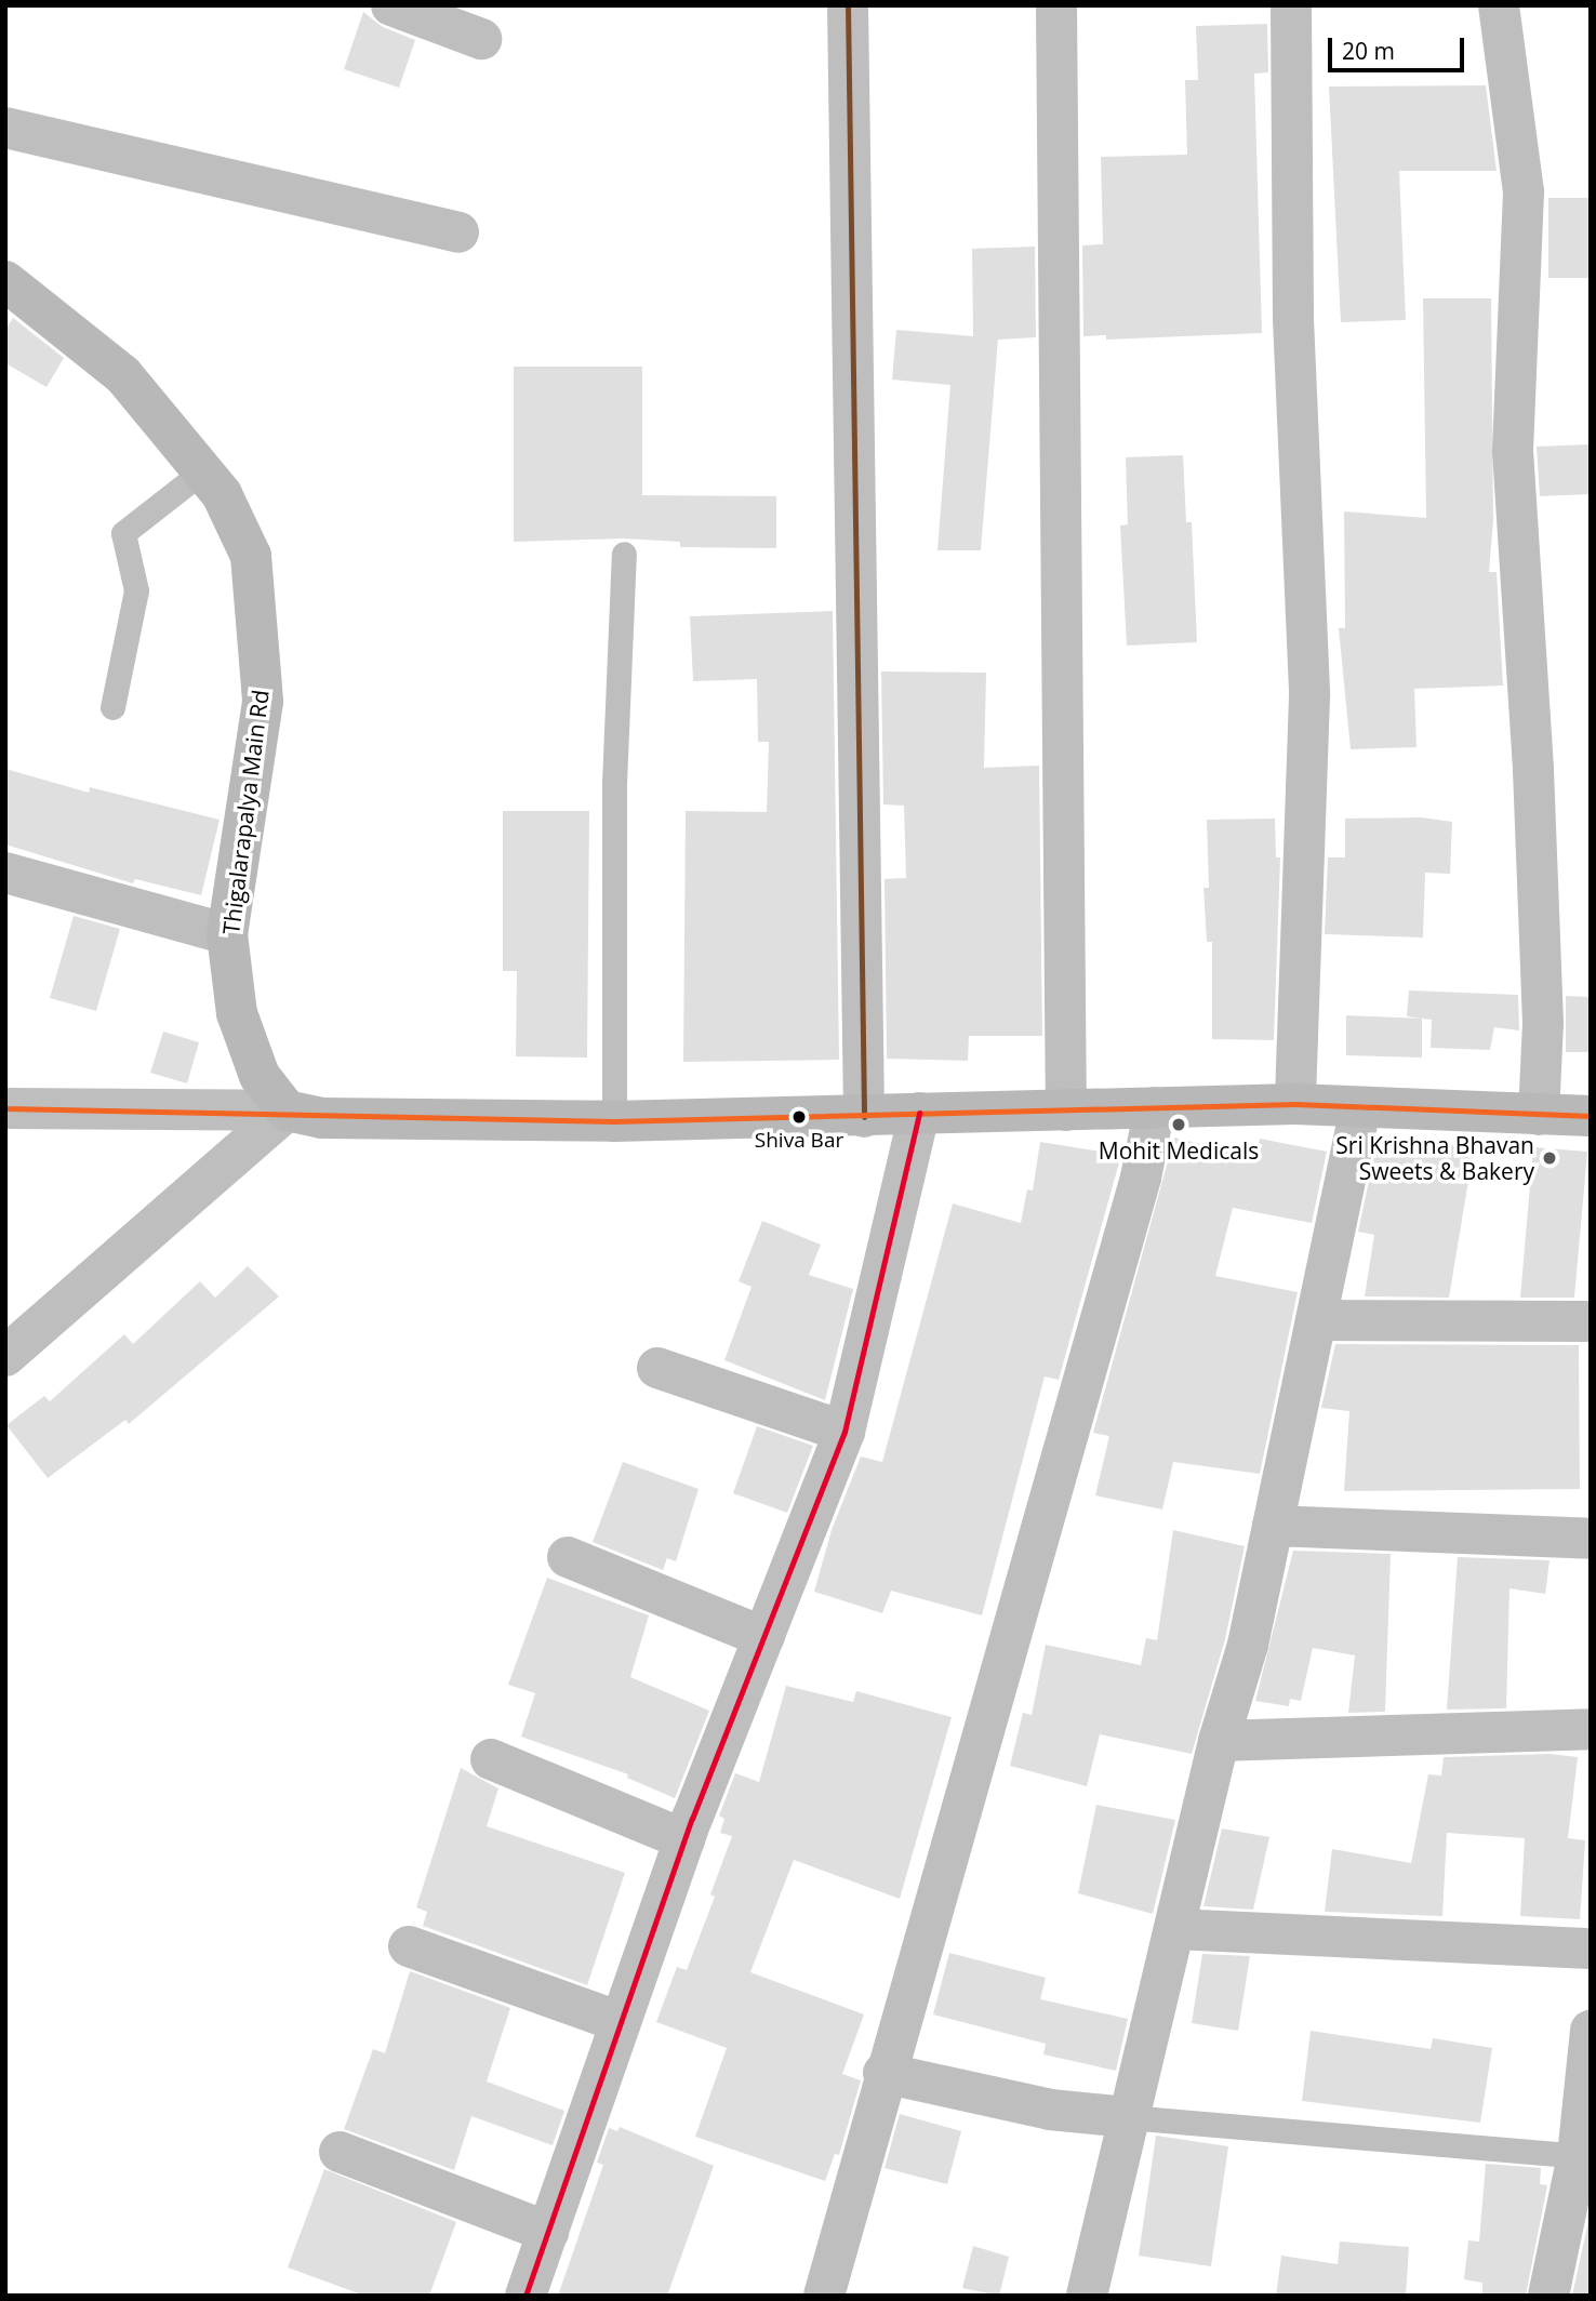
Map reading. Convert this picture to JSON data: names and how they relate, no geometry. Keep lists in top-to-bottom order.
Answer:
{
  "streets": {
    "street": ["Thigalarapalya Main Rd"]
  },
  "places": ["Shiva Bar", "Mohit Medicals", "Sri Krishna Bhavan Sweets & Bakery"],
  "scale_bar": "20 m"
}
